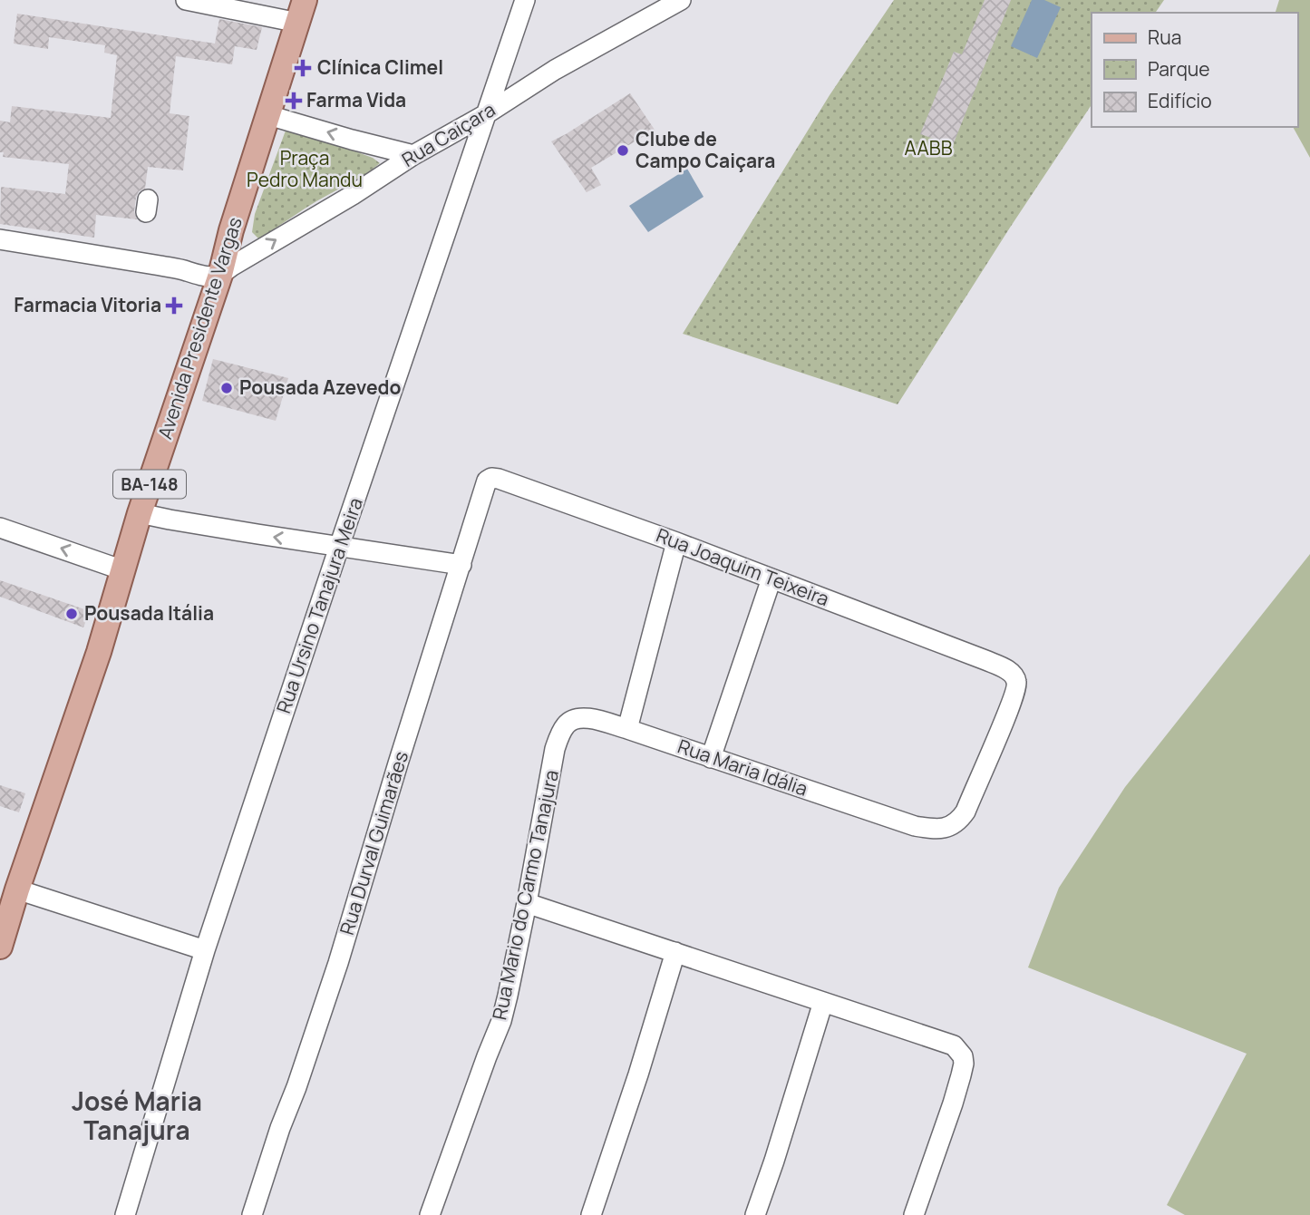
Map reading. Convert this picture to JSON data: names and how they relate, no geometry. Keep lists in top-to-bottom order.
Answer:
{
  "streets": {
    "main road": ["Avenida Presidente Vargas", "BA-148"],
    "street": [
      "Rua Caiçara",
      "Rua Joaquim Teixeira",
      "Rua Ursino Tanajura Meira",
      "Rua Maria Idália",
      "Rua Durval Guimarães",
      "Rua Mario do Carmo Tanajura"
    ]
  },
  "crossings": [
    ["Rua Caiçara", "Avenida Presidente Vargas"],
    ["Rua Caiçara", "Rua Ursino Tanajura Meira"],
    ["Rua Joaquim Teixeira", "Rua Maria Idália"],
    ["Rua Joaquim Teixeira", "Rua Durval Guimarães"],
    ["Rua Maria Idália", "Rua Mario do Carmo Tanajura"]
  ],
  "one_way": ["Rua Caiçara"],
  "districts": ["José Maria Tanajura"],
  "parks": ["AABB", "Praça Pedro Mandu"],
  "places": {
    "health": ["Clínica Climel", "Farma Vida", "Farmacia Vitoria"],
    "other": ["Clube de Campo Caiçara", "Pousada Azevedo", "Pousada Itália"]
  },
  "legend": ["Rua", "Parque", "Edifício"]
}
